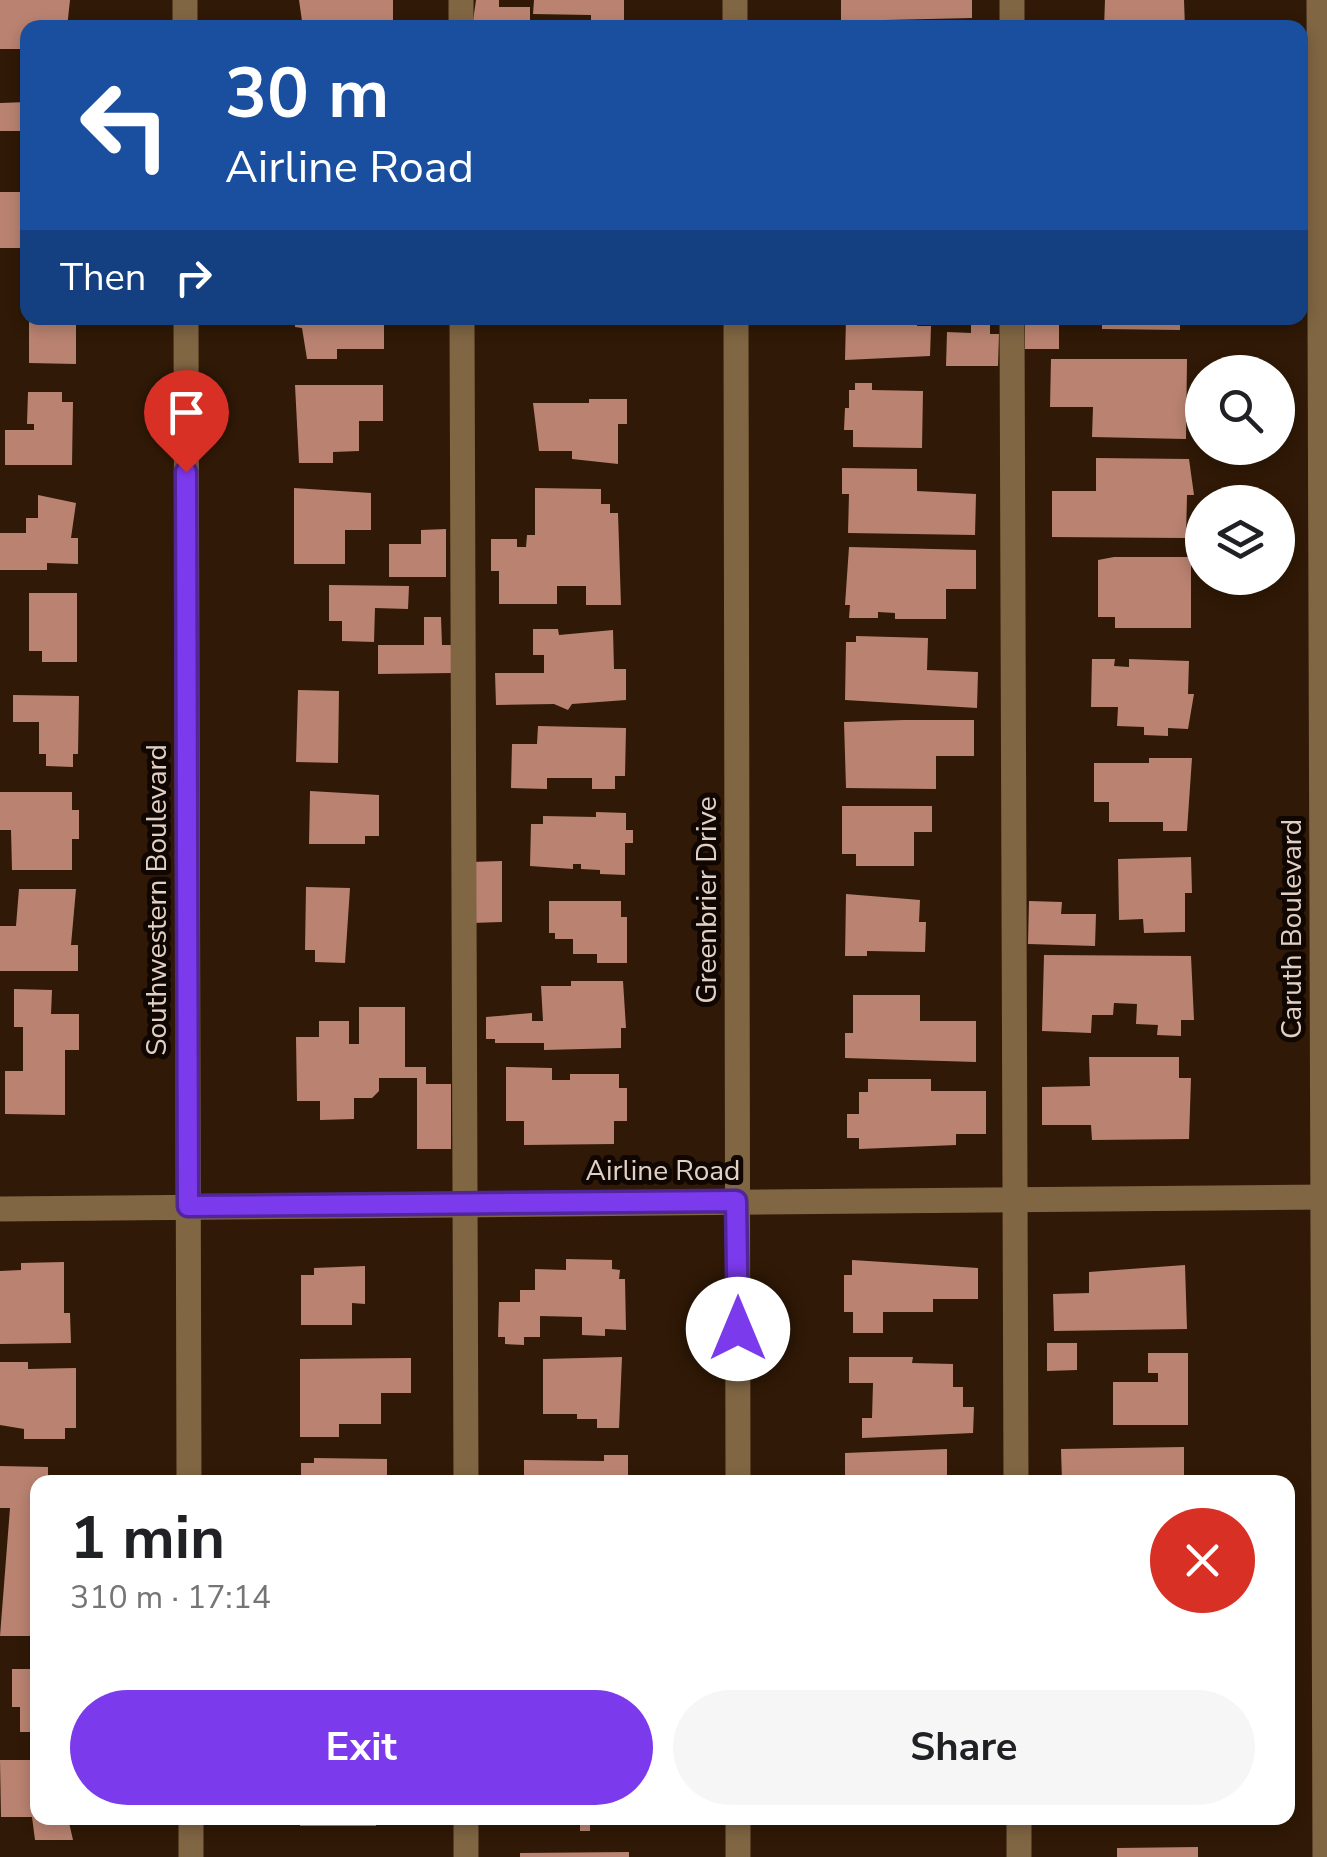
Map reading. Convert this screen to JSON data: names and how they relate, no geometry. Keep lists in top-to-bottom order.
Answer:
{
  "streets": {
    "street": [
      "Southwestern Boulevard",
      "Greenbrier Drive",
      "Caruth Boulevard",
      "Airline Road"
    ]
  },
  "crossings": [
    ["Southwestern Boulevard", "Airline Road"],
    ["Greenbrier Drive", "Airline Road"],
    ["Caruth Boulevard", "Airline Road"]
  ],
  "page": {
    "turn": ["30 m", "Airline Road"],
    "then": "Then",
    "heading": ["1 min", "310 m · 17:14"],
    "buttons": ["Exit", "Share"]
  }
}
